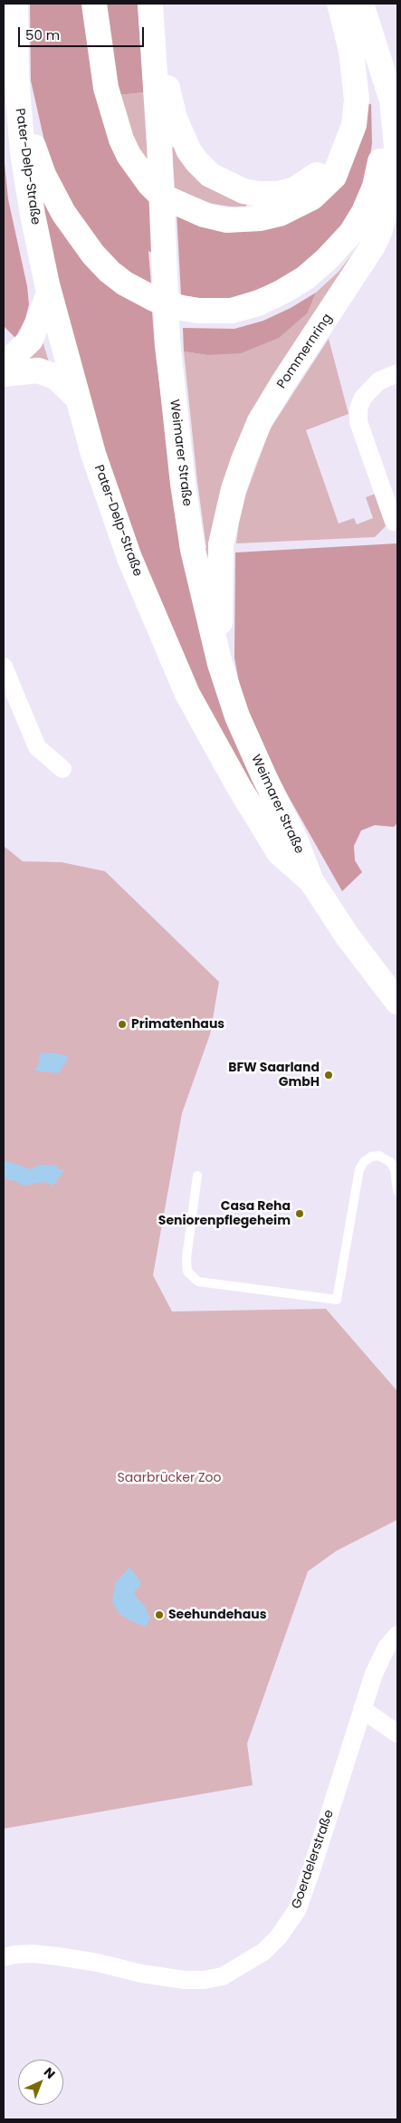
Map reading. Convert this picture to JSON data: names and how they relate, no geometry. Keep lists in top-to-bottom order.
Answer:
{
  "streets": {
    "street": [
      "Pater-Delp-Straße",
      "Pommernring",
      "Weimarer Straße",
      "Goerdelerstraße"
    ]
  },
  "crossings": [
    ["Pater-Delp-Straße", "Pommernring"],
    ["Pater-Delp-Straße", "Weimarer Straße"],
    ["Pommernring", "Weimarer Straße"]
  ],
  "parks": ["Saarbrücker Zoo"],
  "places": [
    "Primatenhaus",
    "BFW Saarland GmbH",
    "Casa Reha Seniorenpflegeheim",
    "Seehundehaus"
  ],
  "scale_bar": "50 m",
  "north": "top right"
}
